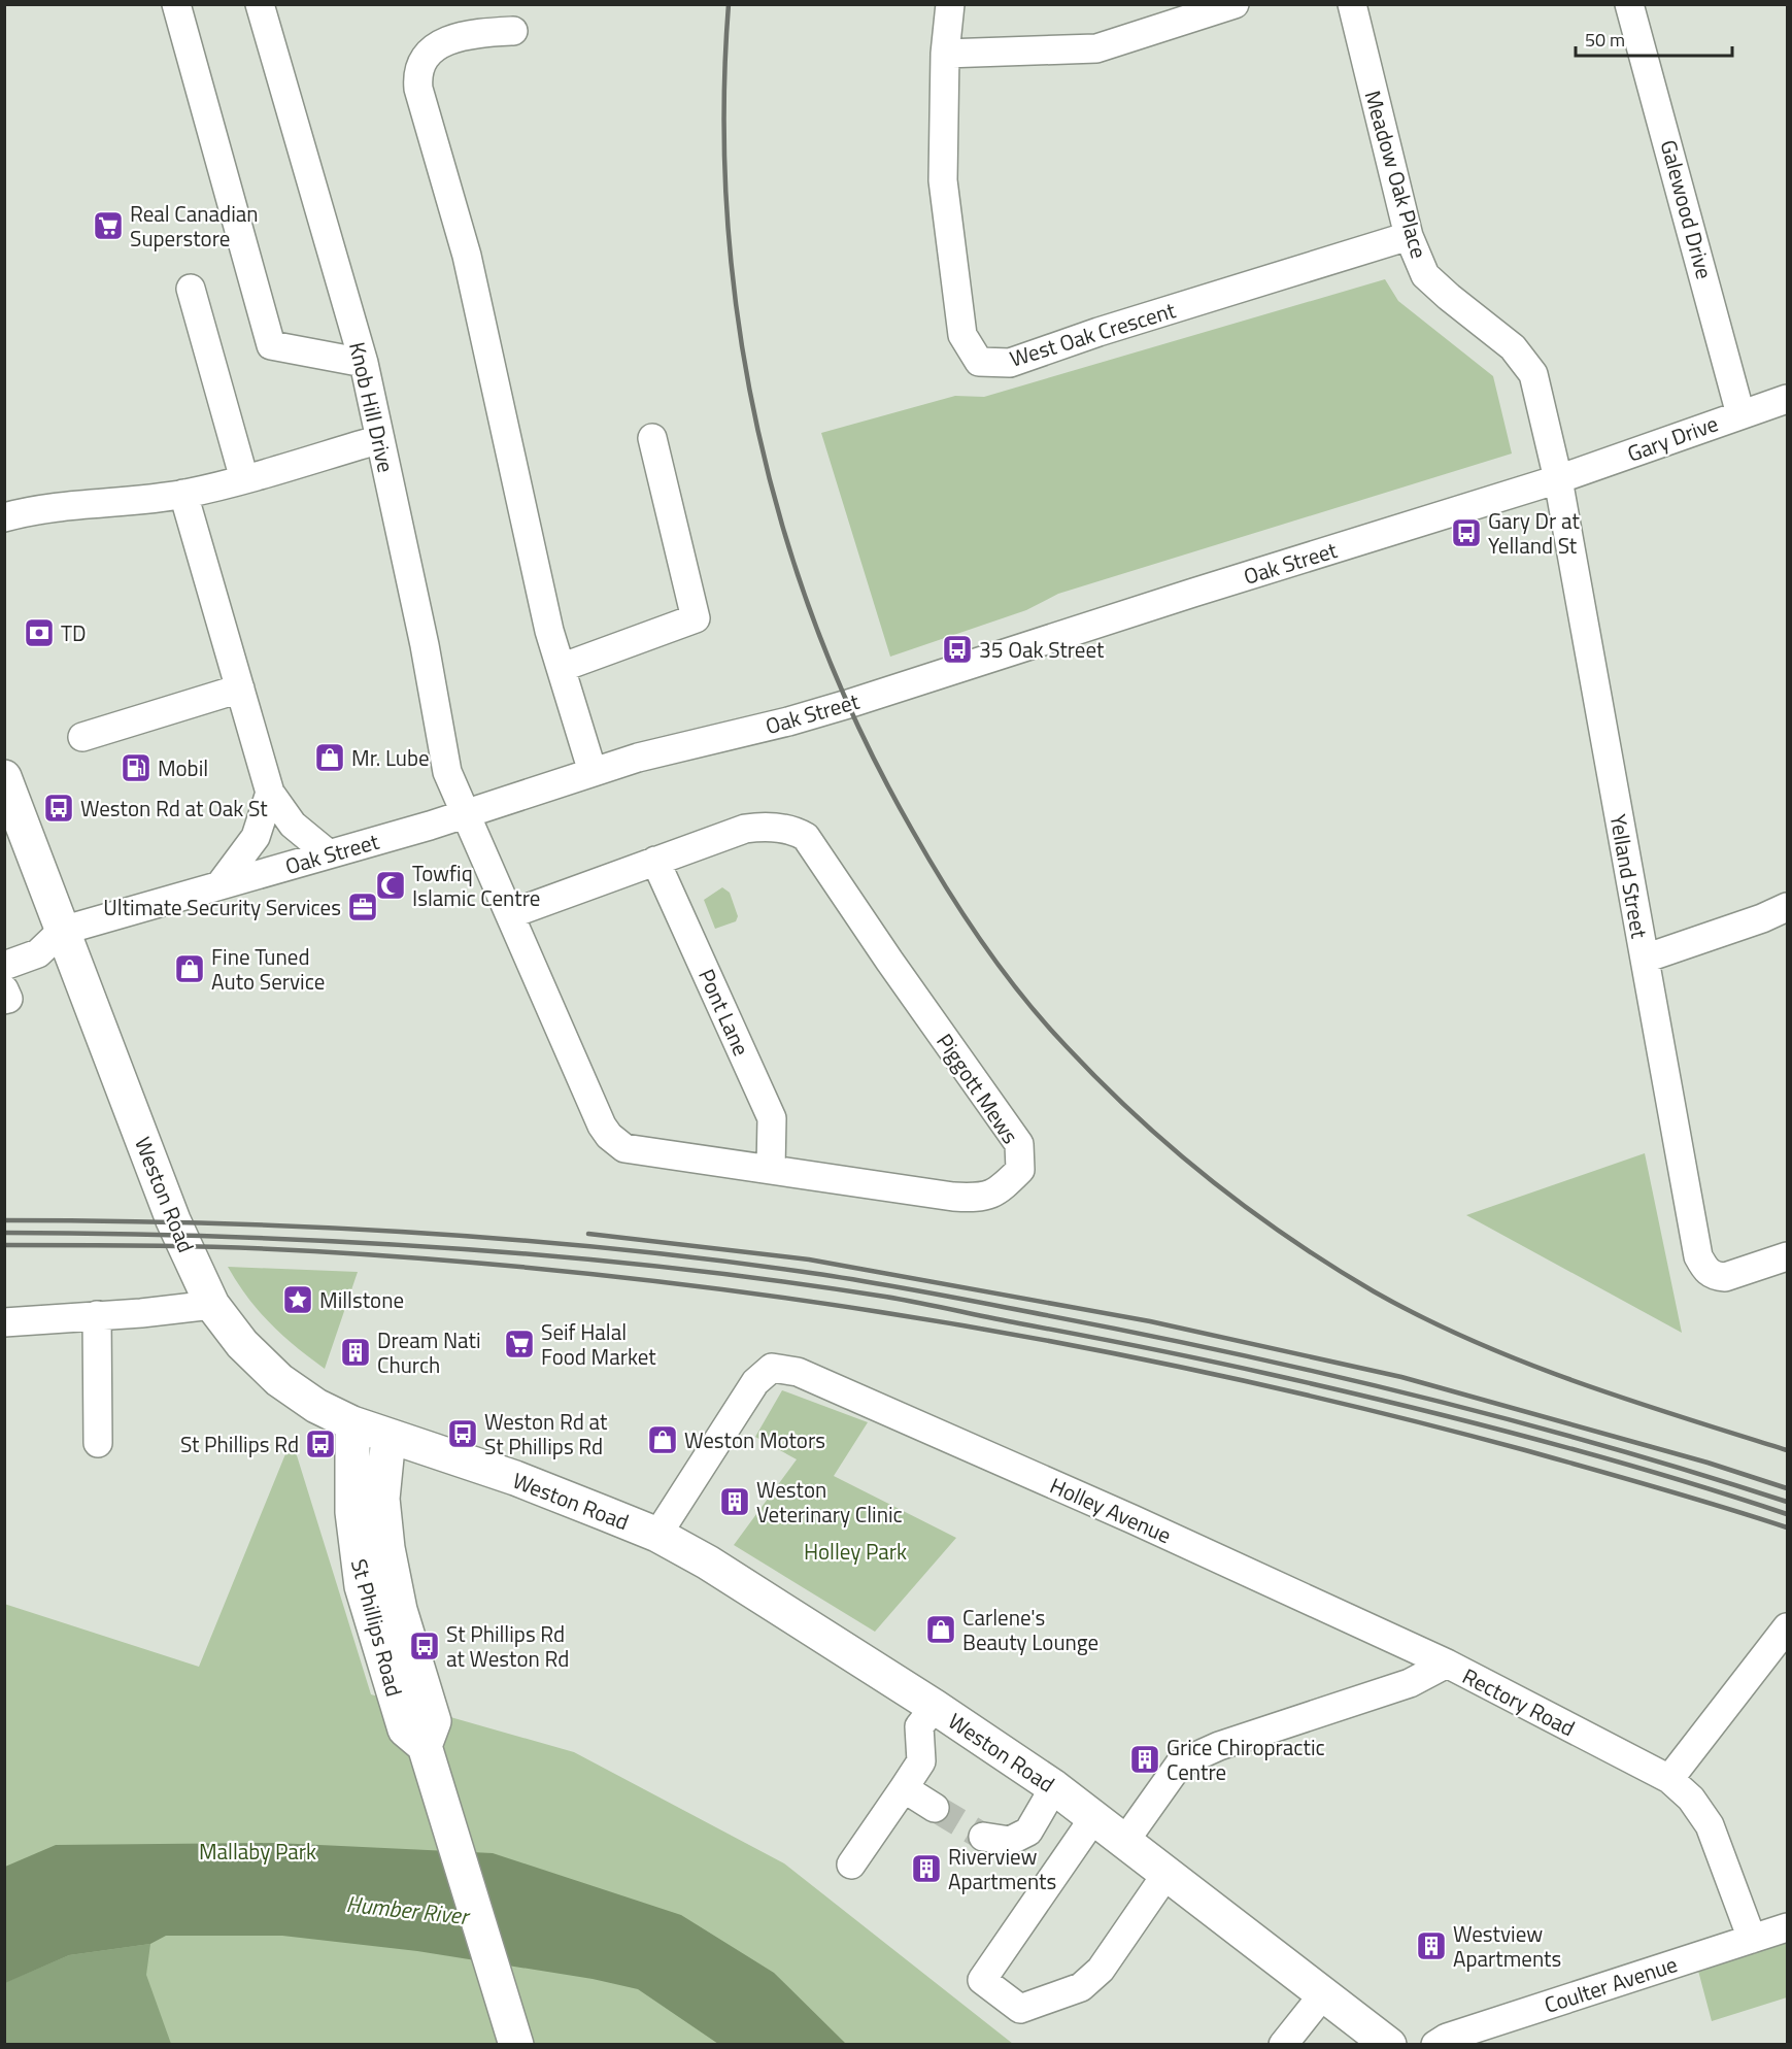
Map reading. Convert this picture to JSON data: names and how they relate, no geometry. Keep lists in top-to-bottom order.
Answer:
{
  "streets": {
    "main road": ["Weston Road", "St Phillips Road"],
    "street": [
      "Meadow Oak Place",
      "Galewood Drive",
      "West Oak Crescent",
      "Knob Hill Drive",
      "Gary Drive",
      "Oak Street",
      "Yelland Street",
      "Pont Lane",
      "Piggott Mews",
      "Holley Avenue",
      "Rectory Road",
      "Coulter Avenue"
    ]
  },
  "crossings": [
    ["Meadow Oak Place", "West Oak Crescent"],
    ["Meadow Oak Place", "Gary Drive"],
    ["Meadow Oak Place", "Oak Street"],
    ["Meadow Oak Place", "Yelland Street"],
    ["Galewood Drive", "Gary Drive"],
    ["Knob Hill Drive", "Oak Street"],
    ["Knob Hill Drive", "Piggott Mews"],
    ["Gary Drive", "Oak Street"],
    ["Gary Drive", "Yelland Street"],
    ["Oak Street", "Yelland Street"],
    ["Oak Street", "Piggott Mews"],
    ["Oak Street", "Weston Road"],
    ["Pont Lane", "Piggott Mews"],
    ["Weston Road", "Holley Avenue"],
    ["Weston Road", "St Phillips Road"],
    ["Weston Road", "Rectory Road"],
    ["Holley Avenue", "Rectory Road"],
    ["Rectory Road", "Coulter Avenue"]
  ],
  "water": ["Humber River"],
  "parks": ["Holley Park", "Mallaby Park"],
  "places": {
    "supermarket": ["Real Canadian Superstore", "Seif Halal Food Market"],
    "bus stop": [
      "Gary Dr at Yelland St",
      "35 Oak Street",
      "Weston Rd at Oak St",
      "Weston Rd at St Phillips Rd",
      "St Phillips Rd",
      "St Phillips Rd at Weston Rd"
    ],
    "bank": ["TD"],
    "shop": [
      "Mr. Lube",
      "Fine Tuned Auto Service",
      "Weston Motors",
      "Carlene's Beauty Lounge"
    ],
    "fuel station": ["Mobil"],
    "mosque": ["Towfiq Islamic Centre"],
    "office": ["Ultimate Security Services"],
    "place": ["Millstone"],
    "building": [
      "Dream Nati Church",
      "Weston Veterinary Clinic",
      "Grice Chiropractic Centre",
      "Riverview Apartments",
      "Westview Apartments"
    ]
  },
  "scale_bar": "50 m"
}
